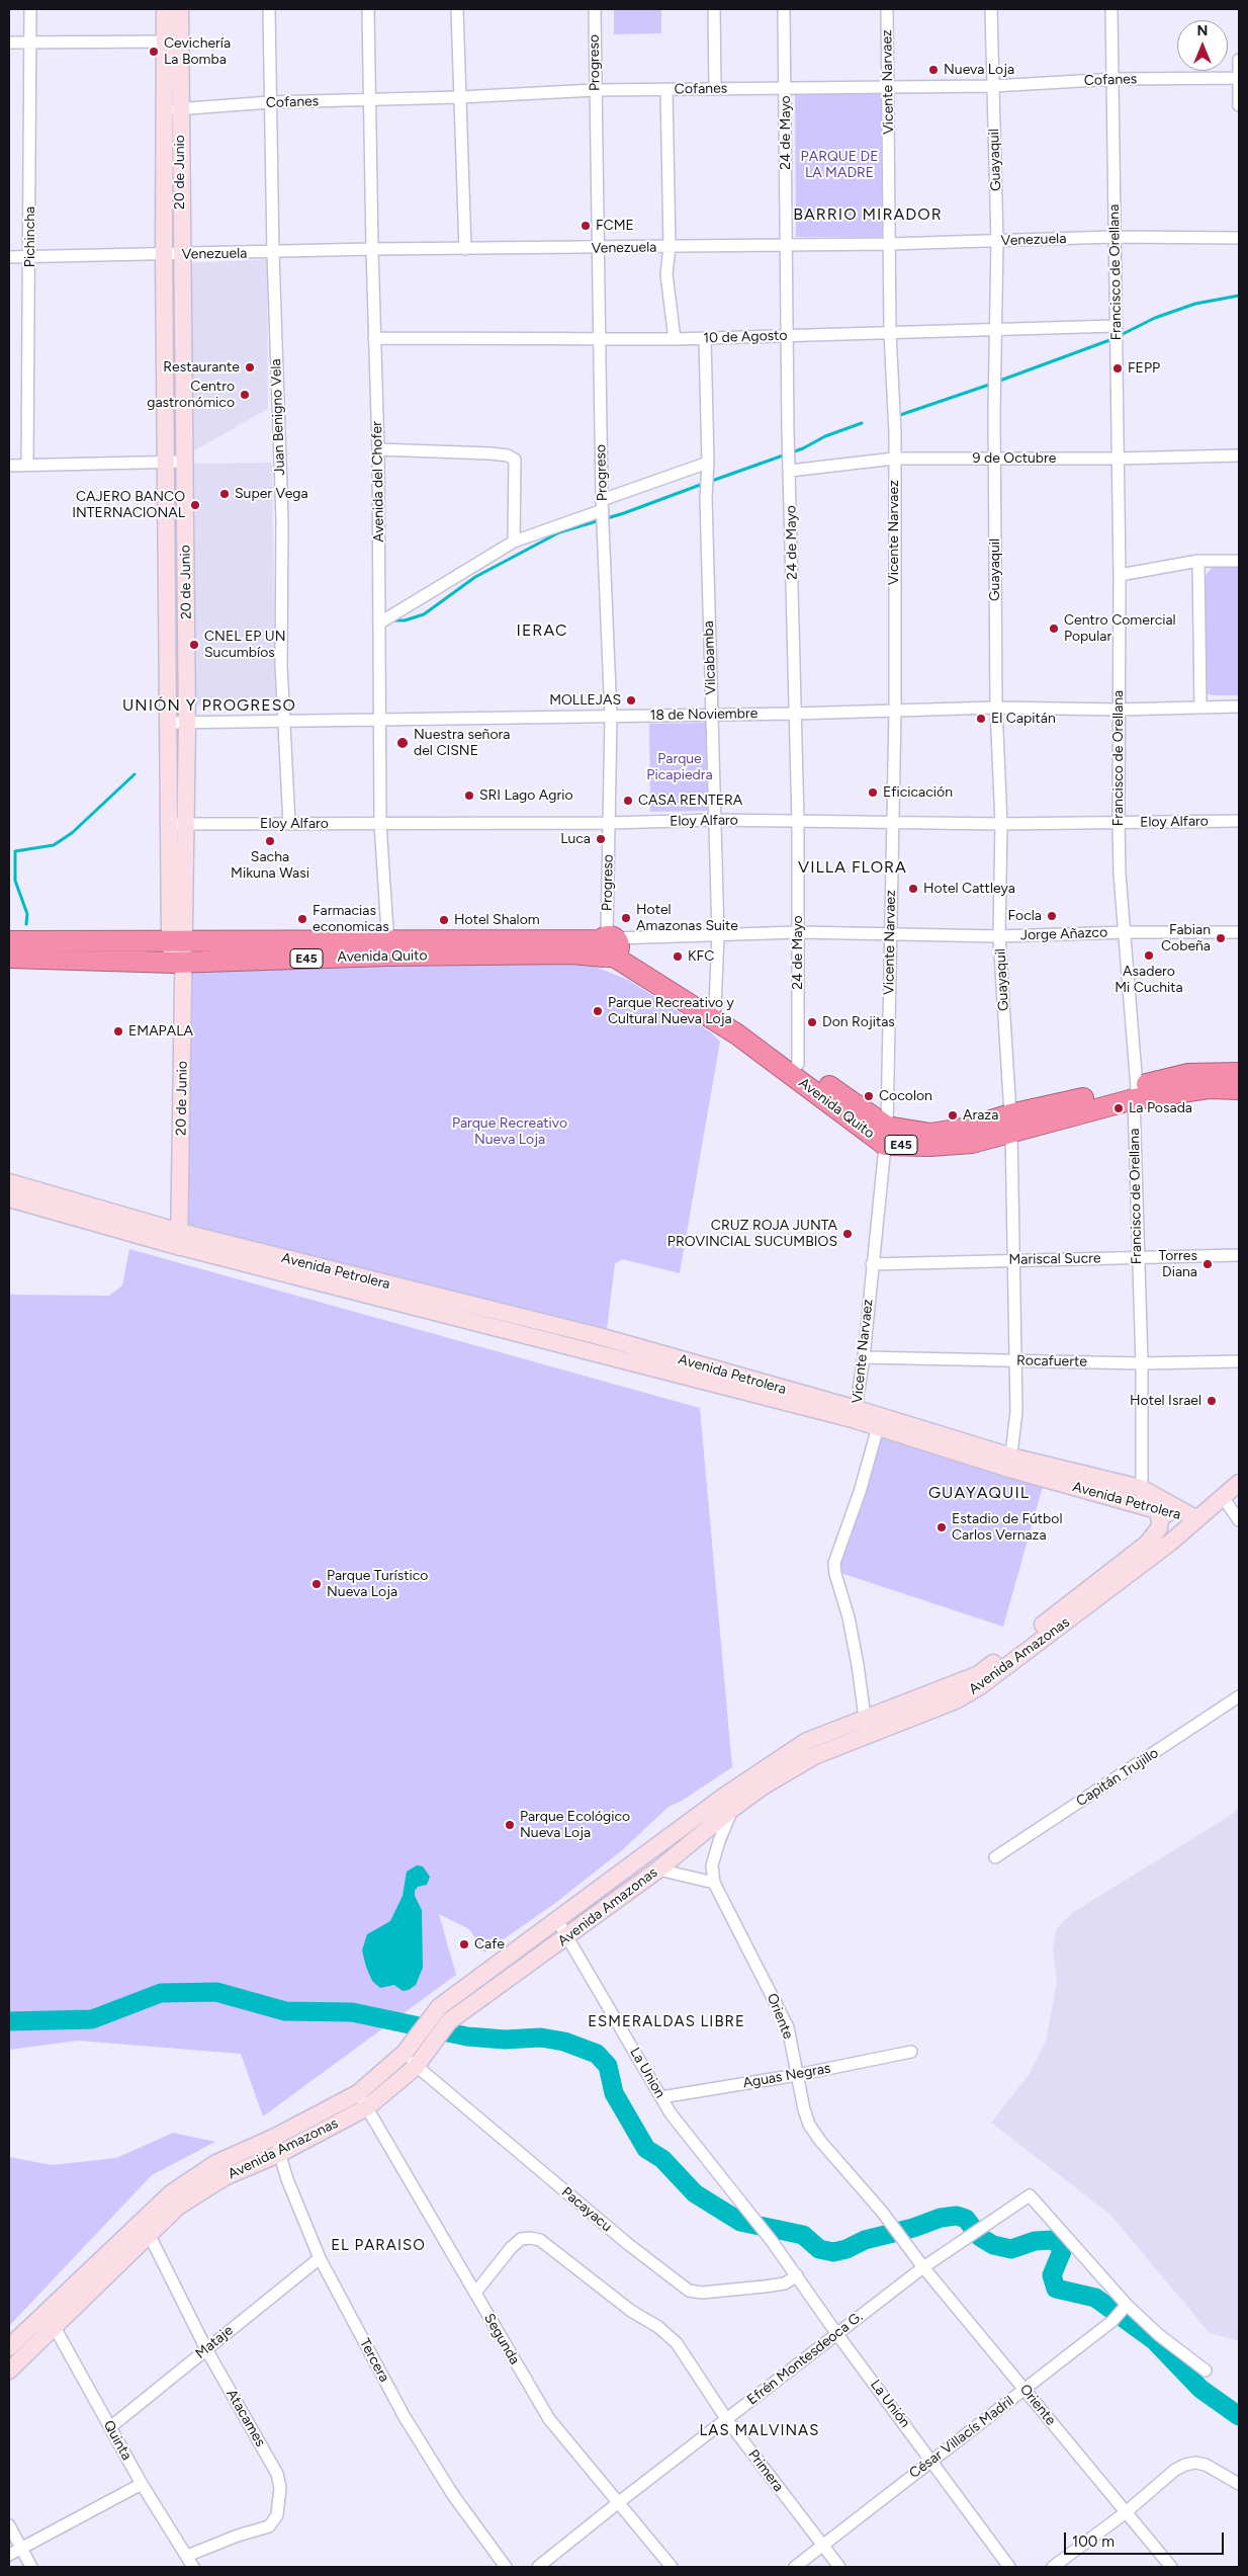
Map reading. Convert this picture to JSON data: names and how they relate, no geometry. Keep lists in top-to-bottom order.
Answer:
{
  "streets": {
    "highway": ["Avenida Quito", "E45"],
    "main road": ["20 de Junio", "Avenida Petrolera", "Avenida Amazonas"],
    "street": [
      "Progreso",
      "Cofanes",
      "Vicente Narvaez",
      "24 de Mayo",
      "Guayaquil",
      "Pichincha",
      "Venezuela",
      "Francisco de Orellana",
      "10 de Agosto",
      "Juan Benigno Vela",
      "9 de Octubre",
      "Avenida del Chofer",
      "Vilcabamba",
      "18 de Noviembre",
      "Eloy Alfaro",
      "Jorge Añazco",
      "Mariscal Sucre",
      "Rocafuerte",
      "Capitán Trujillo",
      "Oriente",
      "La Union",
      "Aguas Negras",
      "Pacayacu",
      "Segunda",
      "Mataje",
      "Efrén Montesdeoca G.",
      "Tercera",
      "La Unión",
      "Atacames",
      "César Villacís Madril",
      "Quinta",
      "Primera"
    ]
  },
  "crossings": [
    ["Progreso", "Cofanes"],
    ["Progreso", "Venezuela"],
    ["Progreso", "10 de Agosto"],
    ["Progreso", "18 de Noviembre"],
    ["Progreso", "Eloy Alfaro"],
    ["Progreso", "Jorge Añazco"],
    ["Progreso", "Avenida Quito"],
    ["Cofanes", "Vicente Narvaez"],
    ["Cofanes", "24 de Mayo"],
    ["Cofanes", "Guayaquil"],
    ["Cofanes", "20 de Junio"],
    ["Cofanes", "Francisco de Orellana"],
    ["Cofanes", "Juan Benigno Vela"],
    ["Cofanes", "Avenida del Chofer"],
    ["Vicente Narvaez", "Venezuela"],
    ["Vicente Narvaez", "10 de Agosto"],
    ["Vicente Narvaez", "9 de Octubre"],
    ["Vicente Narvaez", "18 de Noviembre"],
    ["Vicente Narvaez", "Eloy Alfaro"],
    ["Vicente Narvaez", "Jorge Añazco"],
    ["Vicente Narvaez", "Avenida Quito"],
    ["Vicente Narvaez", "Mariscal Sucre"],
    ["Vicente Narvaez", "Avenida Petrolera"],
    ["Vicente Narvaez", "Rocafuerte"],
    ["24 de Mayo", "Venezuela"],
    ["24 de Mayo", "10 de Agosto"],
    ["24 de Mayo", "9 de Octubre"],
    ["24 de Mayo", "18 de Noviembre"],
    ["24 de Mayo", "Eloy Alfaro"],
    ["24 de Mayo", "Jorge Añazco"],
    ["24 de Mayo", "Avenida Quito"],
    ["Guayaquil", "Venezuela"],
    ["Guayaquil", "10 de Agosto"],
    ["Guayaquil", "9 de Octubre"],
    ["Guayaquil", "18 de Noviembre"],
    ["Guayaquil", "Eloy Alfaro"],
    ["Guayaquil", "Jorge Añazco"],
    ["Guayaquil", "Avenida Quito"],
    ["Guayaquil", "Mariscal Sucre"],
    ["Guayaquil", "Avenida Petrolera"],
    ["Guayaquil", "Rocafuerte"],
    ["20 de Junio", "Venezuela"],
    ["20 de Junio", "18 de Noviembre"],
    ["20 de Junio", "Eloy Alfaro"],
    ["20 de Junio", "Avenida Quito"],
    ["20 de Junio", "Avenida Petrolera"],
    ["Pichincha", "Venezuela"],
    ["Venezuela", "Francisco de Orellana"],
    ["Venezuela", "Juan Benigno Vela"],
    ["Venezuela", "Avenida del Chofer"],
    ["Francisco de Orellana", "10 de Agosto"],
    ["Francisco de Orellana", "9 de Octubre"],
    ["Francisco de Orellana", "18 de Noviembre"],
    ["Francisco de Orellana", "Eloy Alfaro"],
    ["Francisco de Orellana", "Jorge Añazco"],
    ["Francisco de Orellana", "Avenida Quito"],
    ["Francisco de Orellana", "Mariscal Sucre"],
    ["Francisco de Orellana", "Avenida Petrolera"],
    ["Francisco de Orellana", "Rocafuerte"],
    ["Francisco de Orellana", "Avenida Amazonas"],
    ["10 de Agosto", "Avenida del Chofer"],
    ["10 de Agosto", "Vilcabamba"],
    ["Juan Benigno Vela", "18 de Noviembre"],
    ["Juan Benigno Vela", "Eloy Alfaro"],
    ["Avenida del Chofer", "18 de Noviembre"],
    ["Avenida del Chofer", "Eloy Alfaro"],
    ["Avenida del Chofer", "Avenida Quito"],
    ["Vilcabamba", "18 de Noviembre"],
    ["Vilcabamba", "Eloy Alfaro"],
    ["Vilcabamba", "Jorge Añazco"],
    ["Vilcabamba", "Avenida Quito"],
    ["Jorge Añazco", "Avenida Quito"],
    ["Avenida Petrolera", "Avenida Amazonas"],
    ["Avenida Amazonas", "Oriente"],
    ["Avenida Amazonas", "La Union"],
    ["Avenida Amazonas", "Pacayacu"],
    ["Avenida Amazonas", "Segunda"],
    ["Avenida Amazonas", "Tercera"],
    ["Avenida Amazonas", "Atacames"],
    ["Avenida Amazonas", "Quinta"],
    ["Oriente", "Aguas Negras"],
    ["Oriente", "Efrén Montesdeoca G."],
    ["Oriente", "César Villacís Madril"],
    ["La Union", "Aguas Negras"],
    ["La Union", "La Unión"],
    ["Pacayacu", "La Unión"],
    ["Segunda", "Efrén Montesdeoca G."],
    ["Segunda", "Primera"],
    ["Mataje", "Tercera"],
    ["Mataje", "Atacames"],
    ["Mataje", "Quinta"],
    ["Efrén Montesdeoca G.", "La Unión"],
    ["Efrén Montesdeoca G.", "César Villacís Madril"],
    ["Efrén Montesdeoca G.", "Primera"],
    ["La Unión", "César Villacís Madril"],
    ["Atacames", "Quinta"],
    ["César Villacís Madril", "Primera"]
  ],
  "districts": [
    "BARRIO MIRADOR",
    "IERAC",
    "UNIÓN Y PROGRESO",
    "VILLA FLORA",
    "GUAYAQUIL",
    "ESMERALDAS LIBRE",
    "EL PARAISO",
    "LAS MALVINAS"
  ],
  "parks": ["PARQUE DE LA MADRE", "Parque Picapiedra", "Parque Recreativo Nueva Loja"],
  "places": [
    "Cevichería La Bomba",
    "Nueva Loja",
    "FCME",
    "Restaurante",
    "FEPP",
    "Centro gastronómico",
    "Super Vega",
    "CAJERO BANCO INTERNACIONAL",
    "Centro Comercial Popular",
    "CNEL EP UN Sucumbíos",
    "MOLLEJAS",
    "El Capitán",
    "Nuestra señora del CISNE",
    "Eficicación",
    "SRI Lago Agrio",
    "CASA RENTERA",
    "Luca",
    "Sacha Mikuna Wasi",
    "Hotel Cattleya",
    "Focla",
    "Hotel Amazonas Suite",
    "Farmacias economicas",
    "Hotel Shalom",
    "Fabian Cobeña",
    "Asadero Mi Cuchita",
    "KFC",
    "Parque Recreativo y Cultural Nueva Loja",
    "Don Rojitas",
    "EMAPALA",
    "Cocolon",
    "La Posada",
    "Araza",
    "CRUZ ROJA JUNTA PROVINCIAL SUCUMBIOS",
    "Torres Diana",
    "Hotel Israel",
    "Estadio de Fútbol Carlos Vernaza",
    "Parque Turístico Nueva Loja",
    "Parque Ecológico Nueva Loja",
    "Cafe"
  ],
  "scale_bar": "100 m",
  "north": "top"
}
